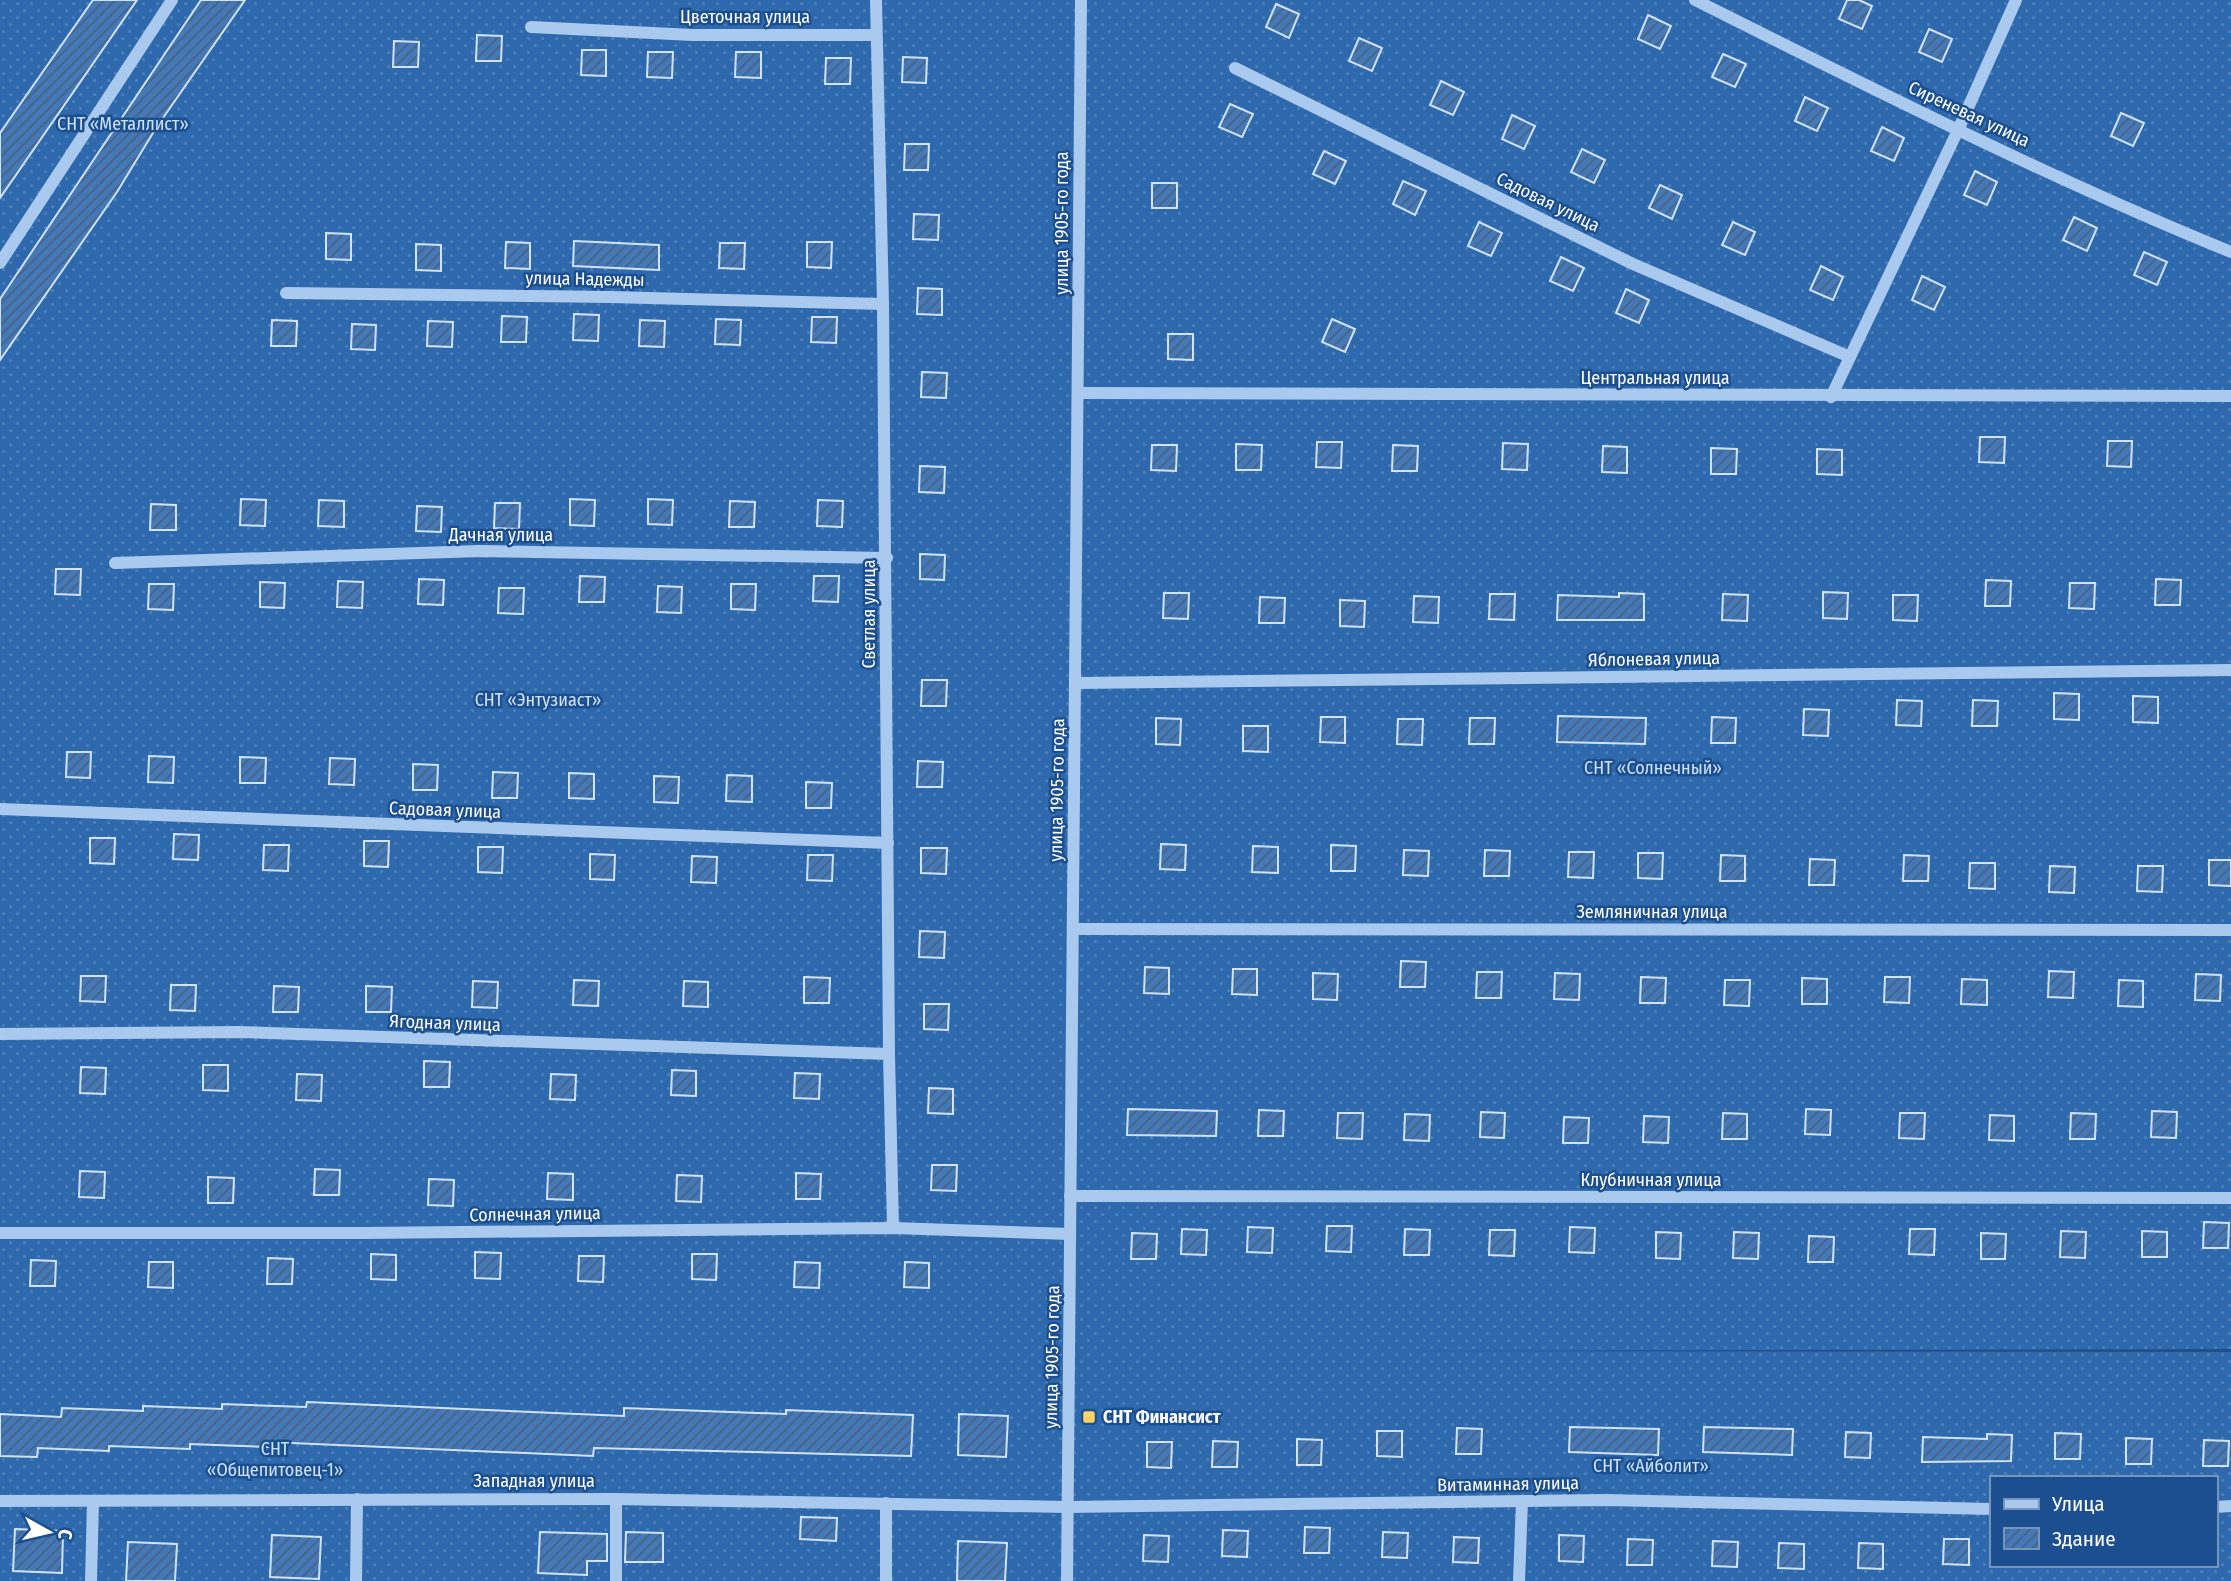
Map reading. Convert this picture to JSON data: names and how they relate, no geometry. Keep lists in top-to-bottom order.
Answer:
{
  "streets": {
    "street": [
      "Цветочная улица",
      "Сиреневая улица",
      "Садовая улица",
      "улица 1905-го года",
      "улица Надежды",
      "Центральная улица",
      "Дачная улица",
      "Светлая улица",
      "Яблоневая улица",
      "Земляничная улица",
      "Ягодная улица",
      "Клубничная улица",
      "Солнечная улица",
      "Западная улица",
      "Витаминная улица"
    ]
  },
  "crossings": [
    ["Цветочная улица", "Светлая улица"],
    ["Садовая улица", "Светлая улица"],
    ["улица 1905-го года", "Центральная улица"],
    ["улица 1905-го года", "Яблоневая улица"],
    ["улица 1905-го года", "Земляничная улица"],
    ["улица 1905-го года", "Клубничная улица"],
    ["улица 1905-го года", "Солнечная улица"],
    ["улица 1905-го года", "Западная улица"],
    ["улица 1905-го года", "Витаминная улица"],
    ["улица Надежды", "Светлая улица"],
    ["Дачная улица", "Светлая улица"],
    ["Светлая улица", "Ягодная улица"],
    ["Светлая улица", "Солнечная улица"],
    ["Западная улица", "Витаминная улица"]
  ],
  "parks": [
    "СНТ «Металлист»",
    "СНТ «Энтузиаст»",
    "СНТ «Солнечный»",
    "СНТ «Общепитовец-1»",
    "СНТ «Айболит»"
  ],
  "places": {
    "transit": ["СНТ Финансист"]
  },
  "legend": ["Улица", "Здание"],
  "north": "right"
}
